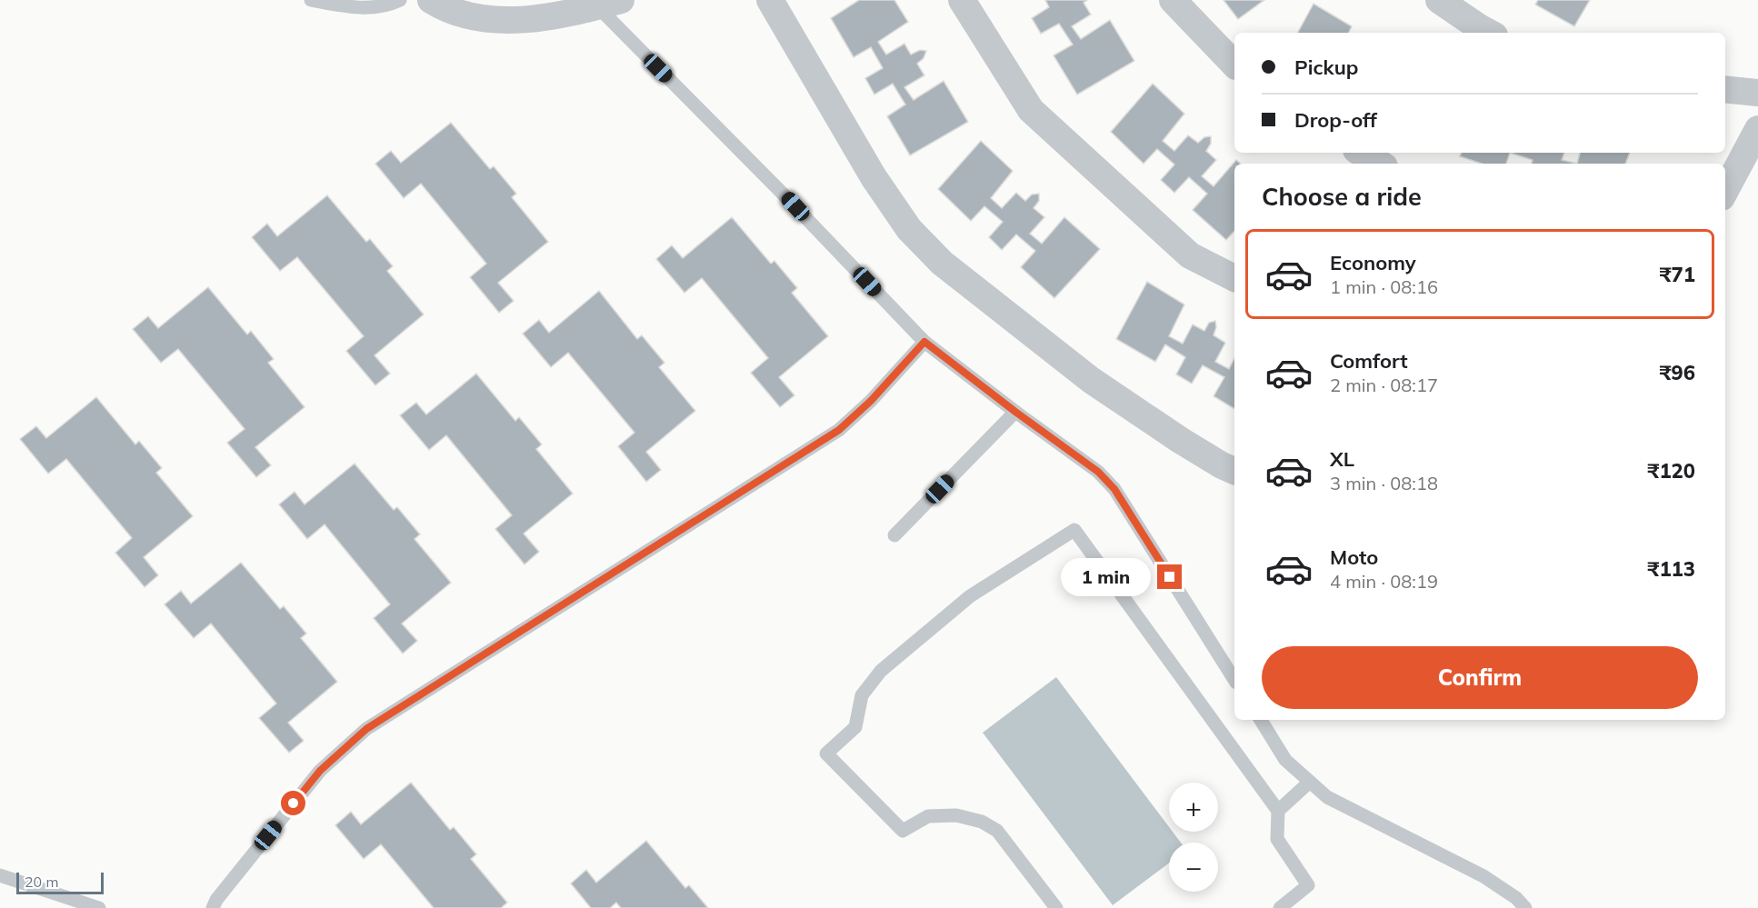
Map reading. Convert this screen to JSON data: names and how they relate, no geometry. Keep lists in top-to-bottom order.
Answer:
{
  "scale_bar": "20 m",
  "page": {
    "banner": ["Pickup", "Drop-off"],
    "heading": "Choose a ride",
    "list": [
      {
        "name": "Economy",
        "note": "1 min · 08:16",
        "value": "₹71"
      },
      {
        "name": "Comfort",
        "note": "2 min · 08:17",
        "value": "₹96"
      },
      {
        "name": "XL",
        "note": "3 min · 08:18",
        "value": "₹120"
      },
      {
        "name": "Moto",
        "note": "4 min · 08:19",
        "value": "₹113"
      }
    ],
    "bubble": "1 min",
    "buttons": "Confirm",
    "map_buttons": ["+", "−"],
    "scale": "20 m"
  }
}
